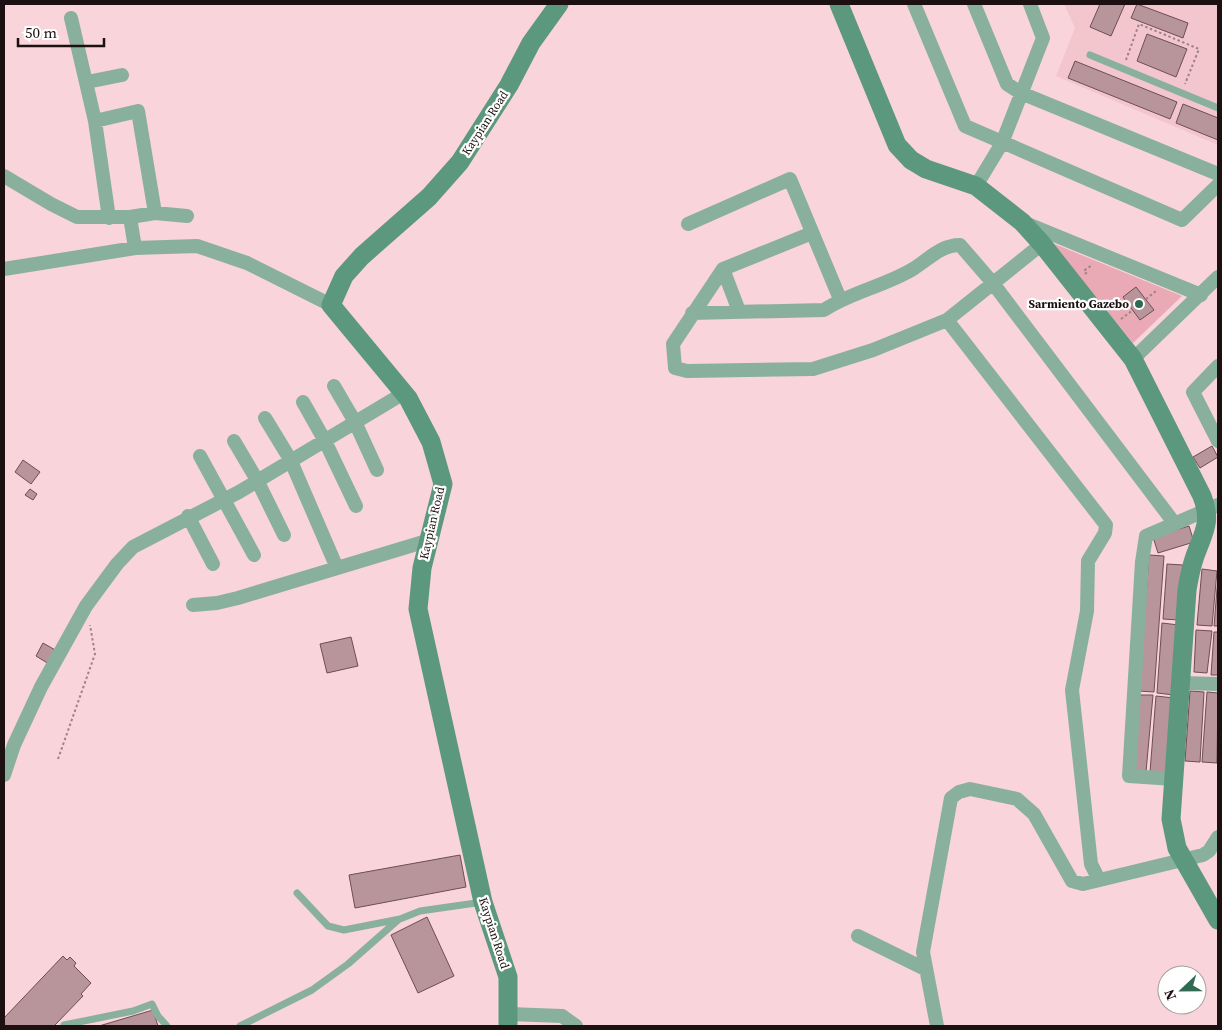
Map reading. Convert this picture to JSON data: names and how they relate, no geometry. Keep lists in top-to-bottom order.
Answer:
{
  "streets": {
    "main road": ["Kaypian Road"]
  },
  "places": ["Sarmiento Gazebo"],
  "scale_bar": "50 m",
  "north": "left"
}
